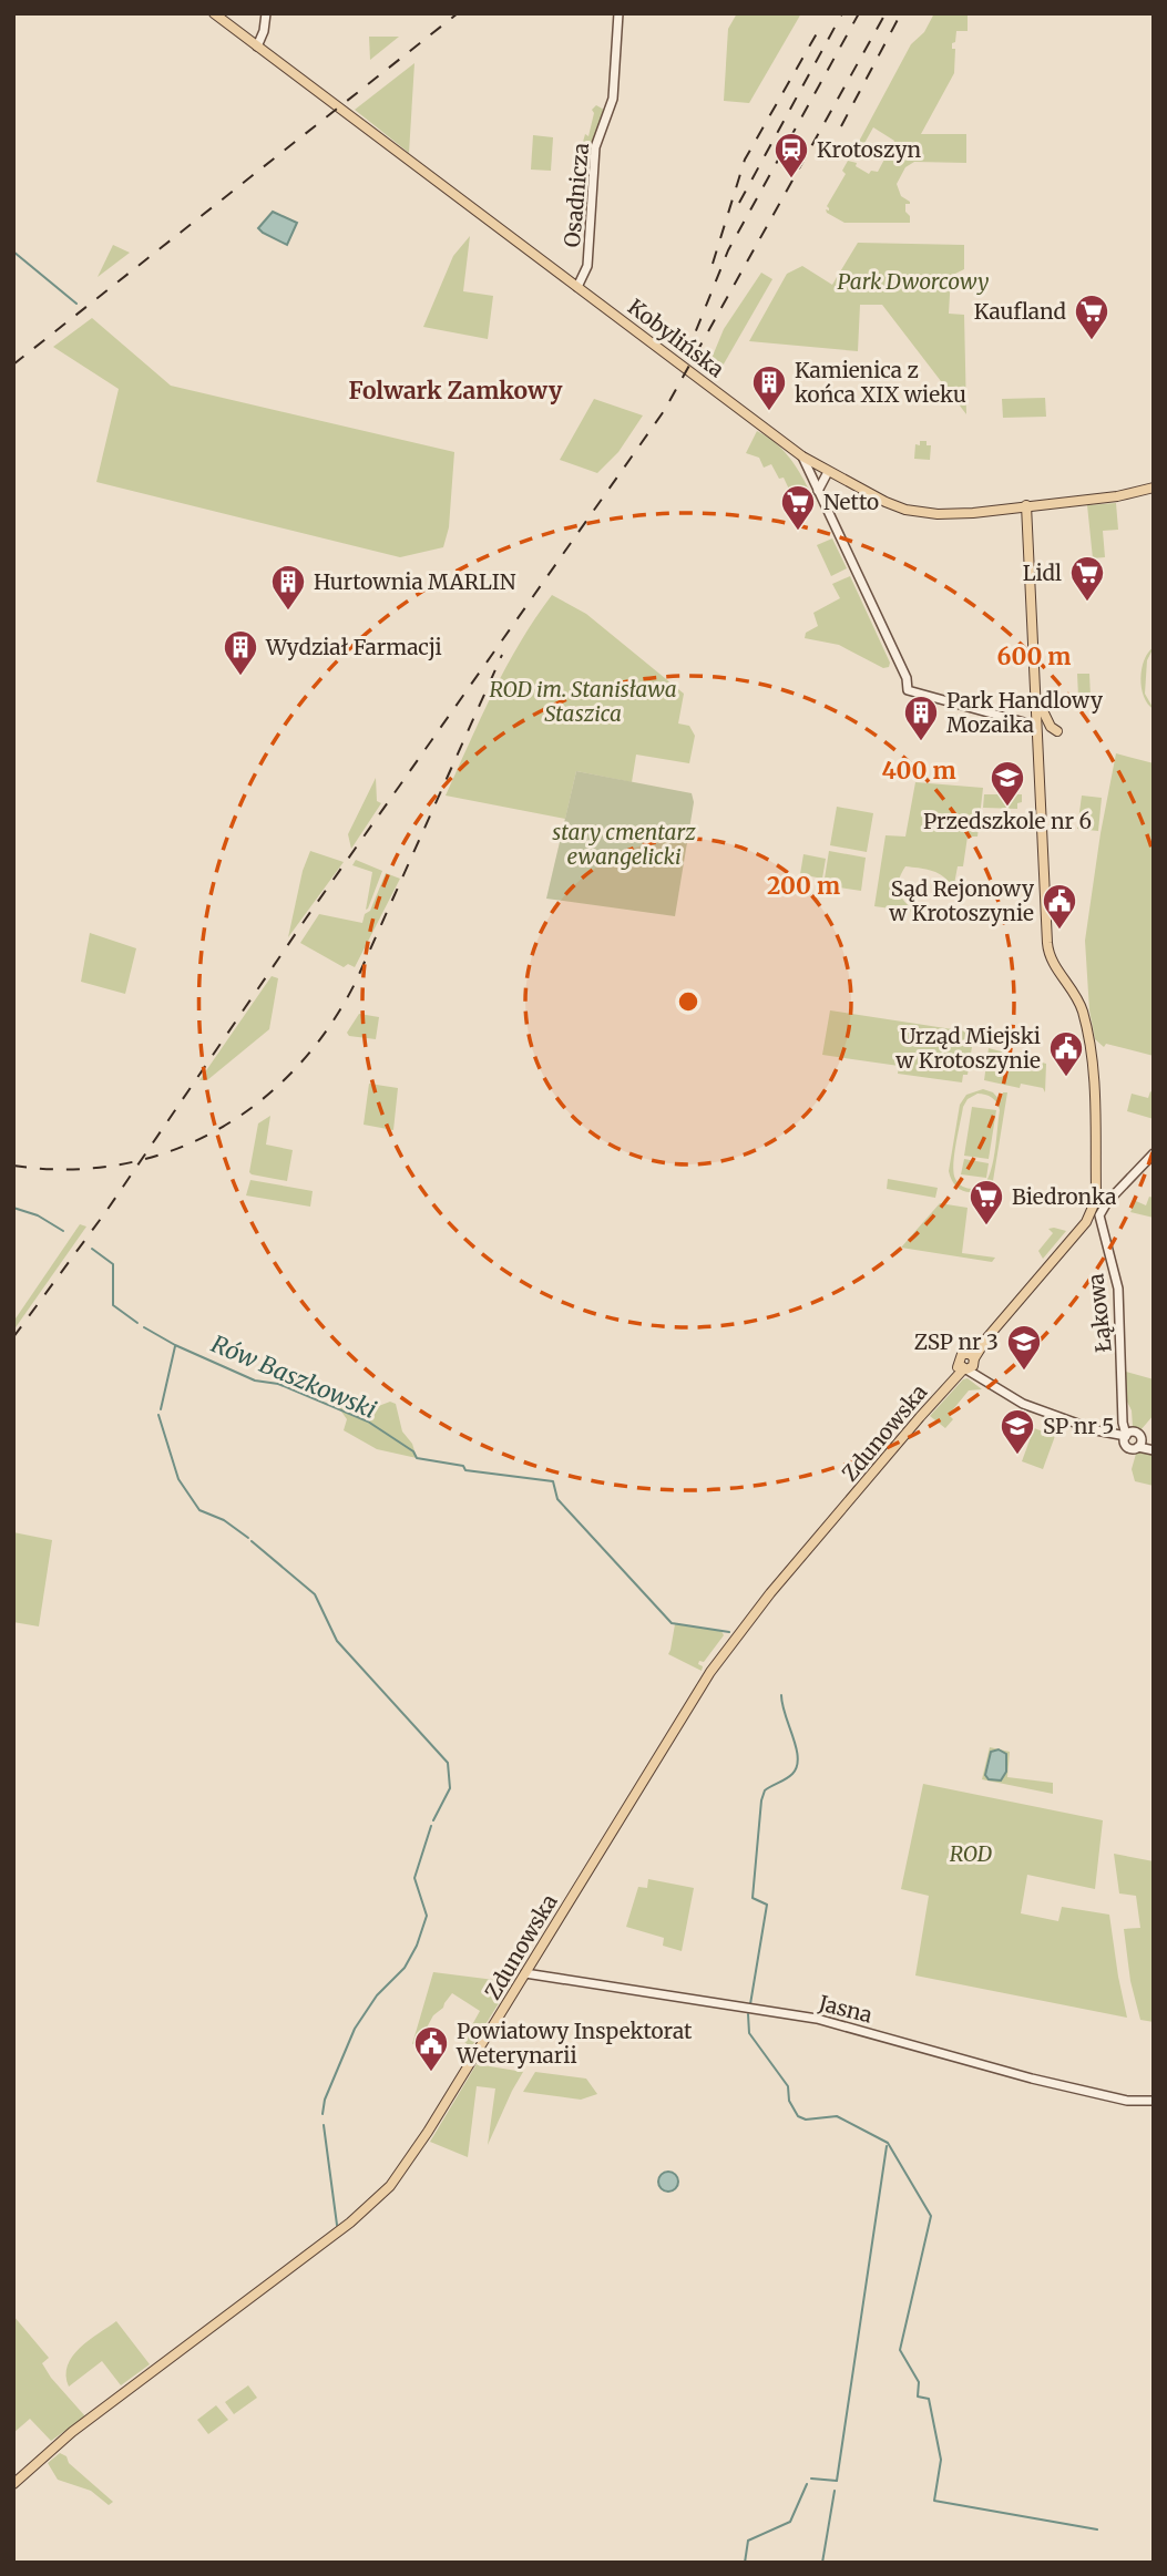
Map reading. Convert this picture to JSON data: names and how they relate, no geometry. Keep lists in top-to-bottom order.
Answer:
{
  "streets": {
    "main road": ["Kobylińska", "Zdunowska"],
    "street": ["Osadnicza", "Łąkowa", "Jasna"]
  },
  "crossings": [
    ["Osadnicza", "Kobylińska"],
    ["Łąkowa", "Zdunowska"],
    ["Zdunowska", "Jasna"]
  ],
  "districts": ["Folwark Zamkowy"],
  "water": ["Rów Baszkowski"],
  "parks": [
    "Park Dworcowy",
    "ROD im. Stanisława Staszica",
    "stary cmentarz ewangelicki",
    "ROD"
  ],
  "places": {
    "station": ["Krotoszyn"],
    "supermarket": [
      "Kaufland",
      "Netto",
      "Lidl",
      "Biedronka"
    ],
    "building": [
      "Kamienica z końca XIX wieku",
      "Hurtownia MARLIN",
      "Wydział Farmacji",
      "Park Handlowy Mozaika"
    ],
    "school or university": ["Przedszkole nr 6", "ZSP nr 3", "SP nr 5"],
    "public building": ["Sąd Rejonowy w Krotoszynie", "Urząd Miejski w Krotoszynie", "Powiatowy Inspektorat Weterynarii"]
  },
  "rings": ["600 m", "400 m", "200 m"]
}
